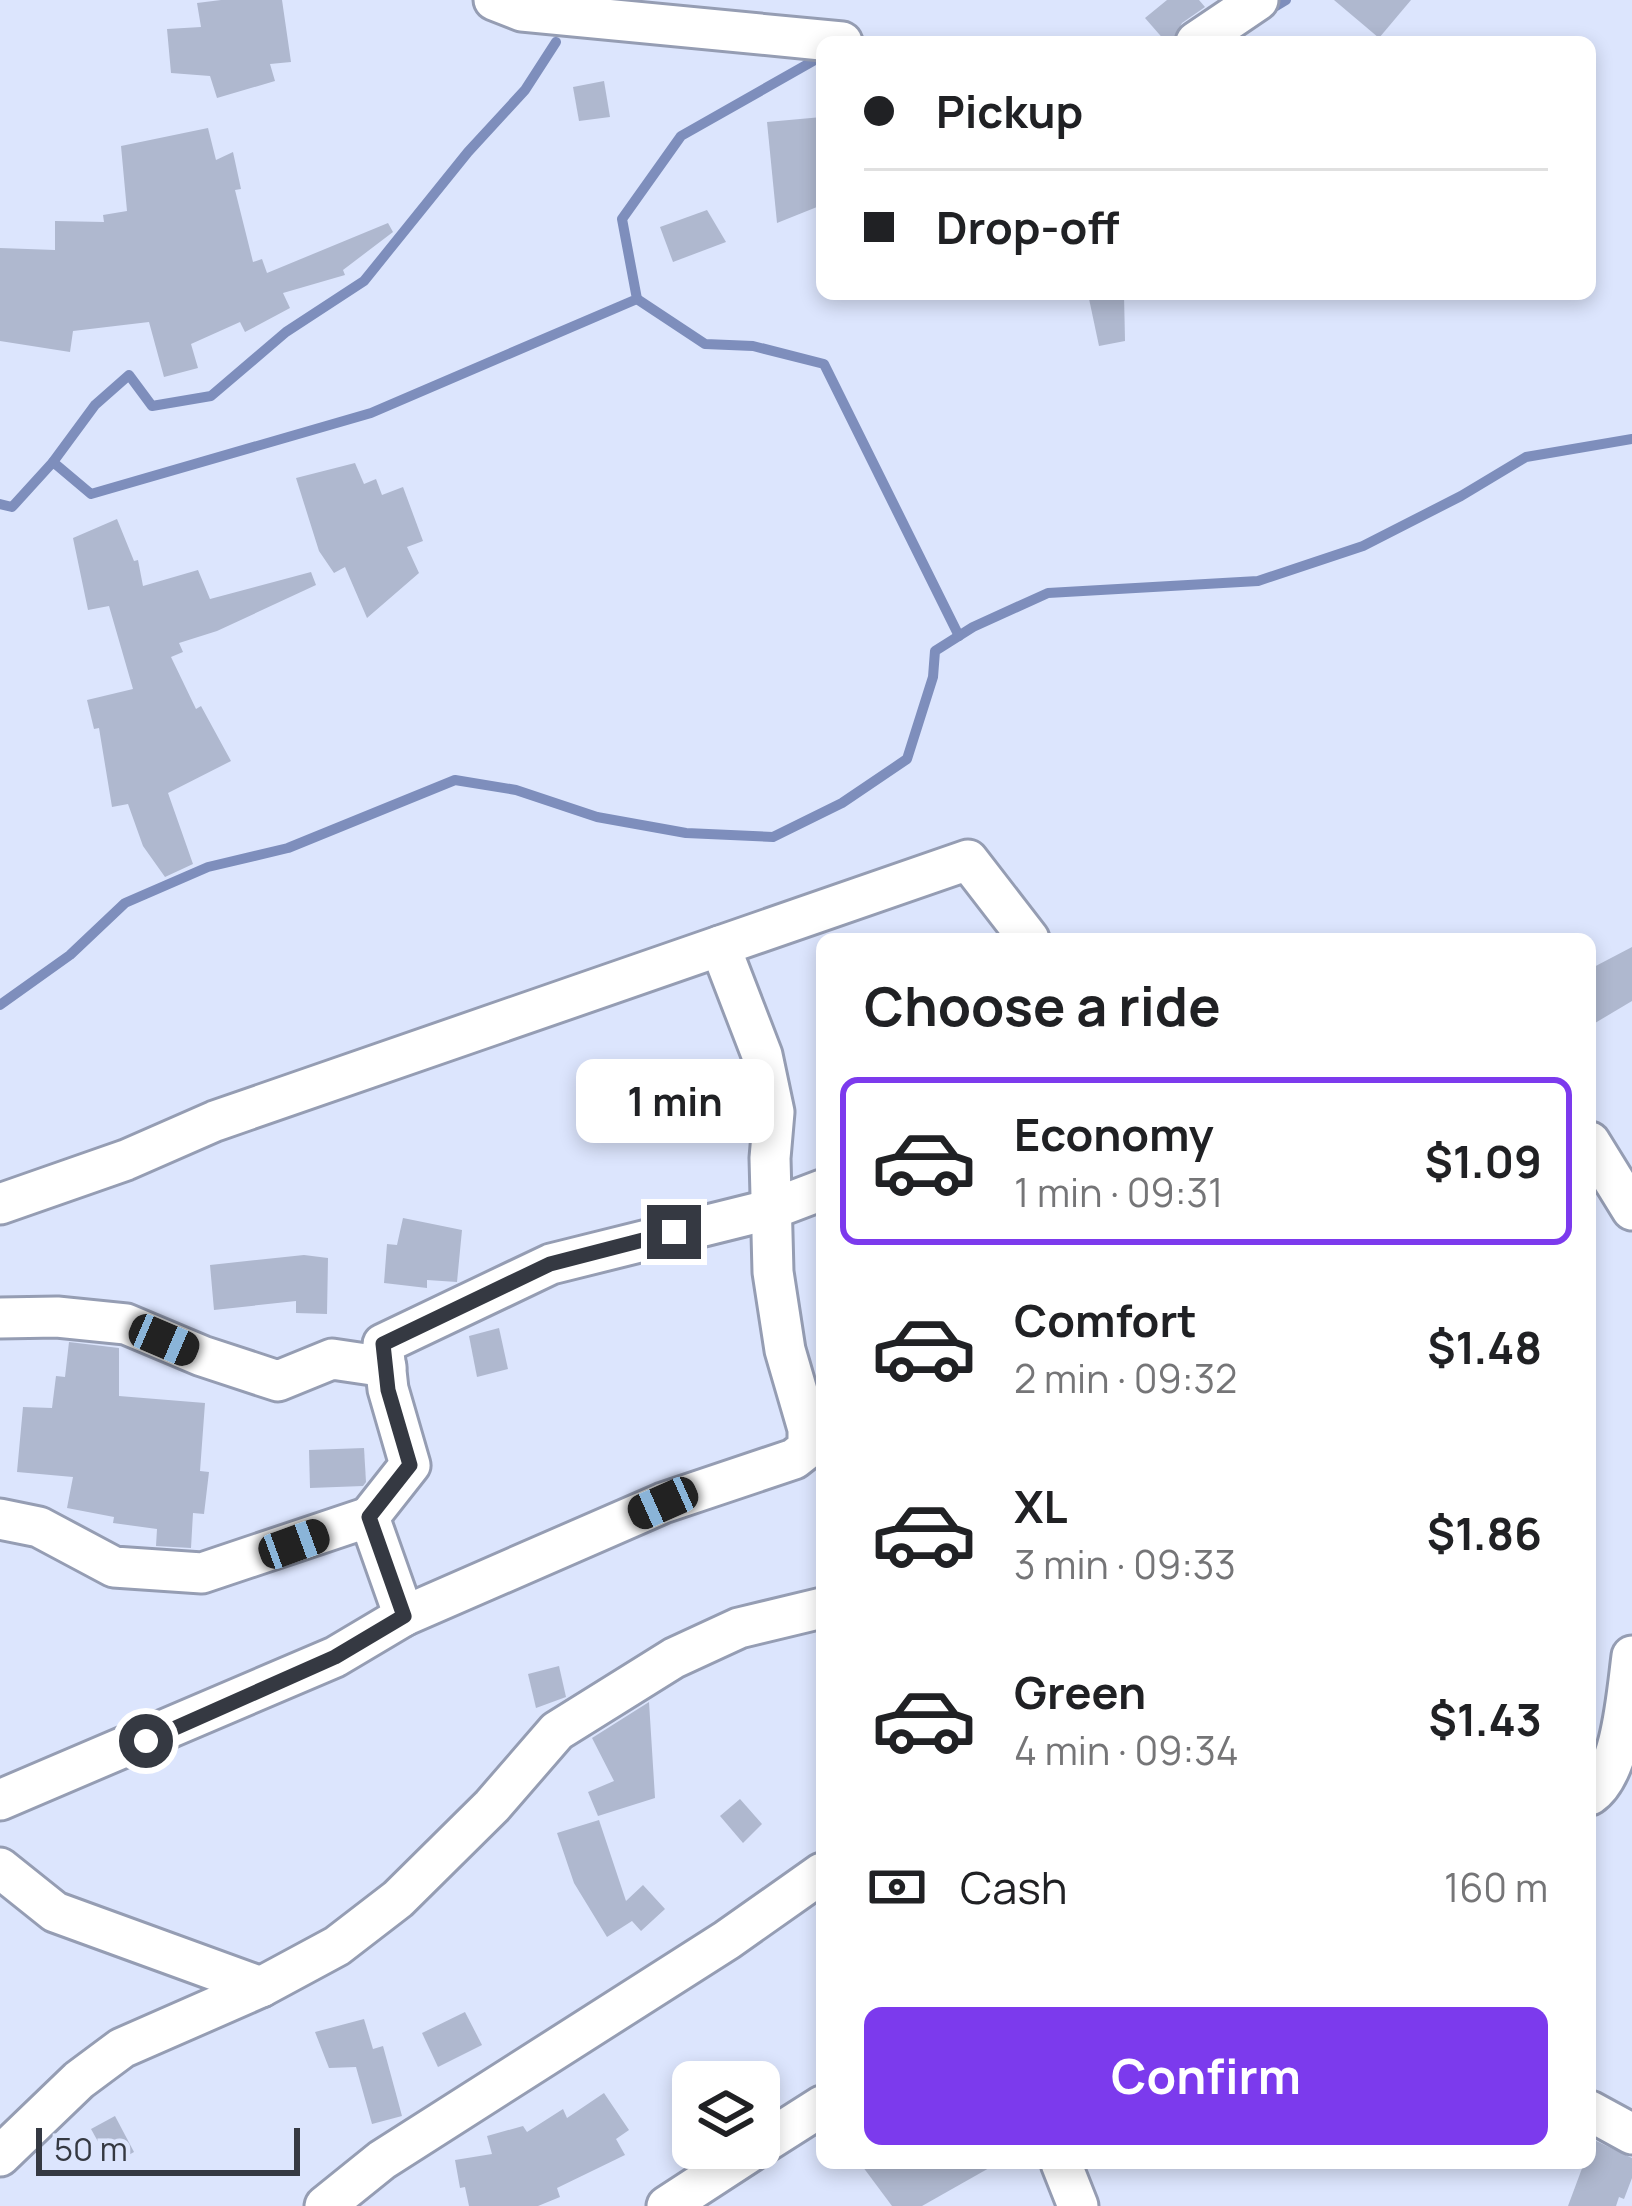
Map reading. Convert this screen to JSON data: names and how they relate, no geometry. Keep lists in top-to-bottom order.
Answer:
{
  "scale_bar": "50 m",
  "page": {
    "banner": ["Pickup", "Drop-off"],
    "heading": "Choose a ride",
    "bubble": "1 min",
    "list": [
      {
        "name": "Economy",
        "note": "1 min · 09:31",
        "value": "$1.09"
      },
      {
        "name": "Comfort",
        "note": "2 min · 09:32",
        "value": "$1.48"
      },
      {
        "name": "XL",
        "note": "3 min · 09:33",
        "value": "$1.86"
      },
      {
        "name": "Green",
        "note": "4 min · 09:34",
        "value": "$1.43"
      }
    ],
    "pay": ["Cash", "160 m"],
    "buttons": "Confirm",
    "scale": "50 m"
  }
}
